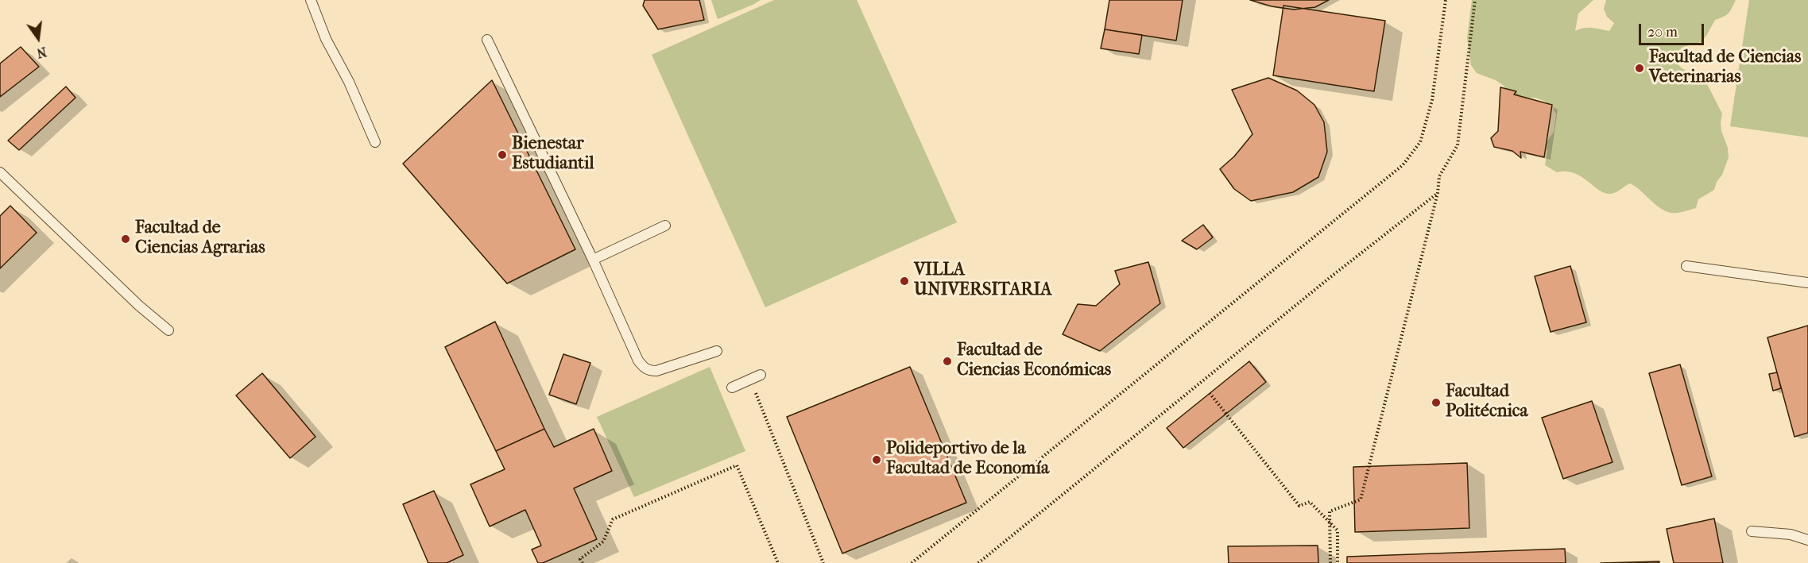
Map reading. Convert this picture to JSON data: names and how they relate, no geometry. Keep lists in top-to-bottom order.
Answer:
{
  "places": [
    "Facultad de Ciencias Veterinarias",
    "Bienestar Estudiantil",
    "Facultad de Ciencias Agrarias",
    "VILLA UNIVERSITARIA",
    "Facultad de Ciencias Económicas",
    "Facultad Politécnica",
    "Polideportivo de la Facultad de Economía"
  ],
  "scale_bar": "20 m",
  "north": "bottom"
}
